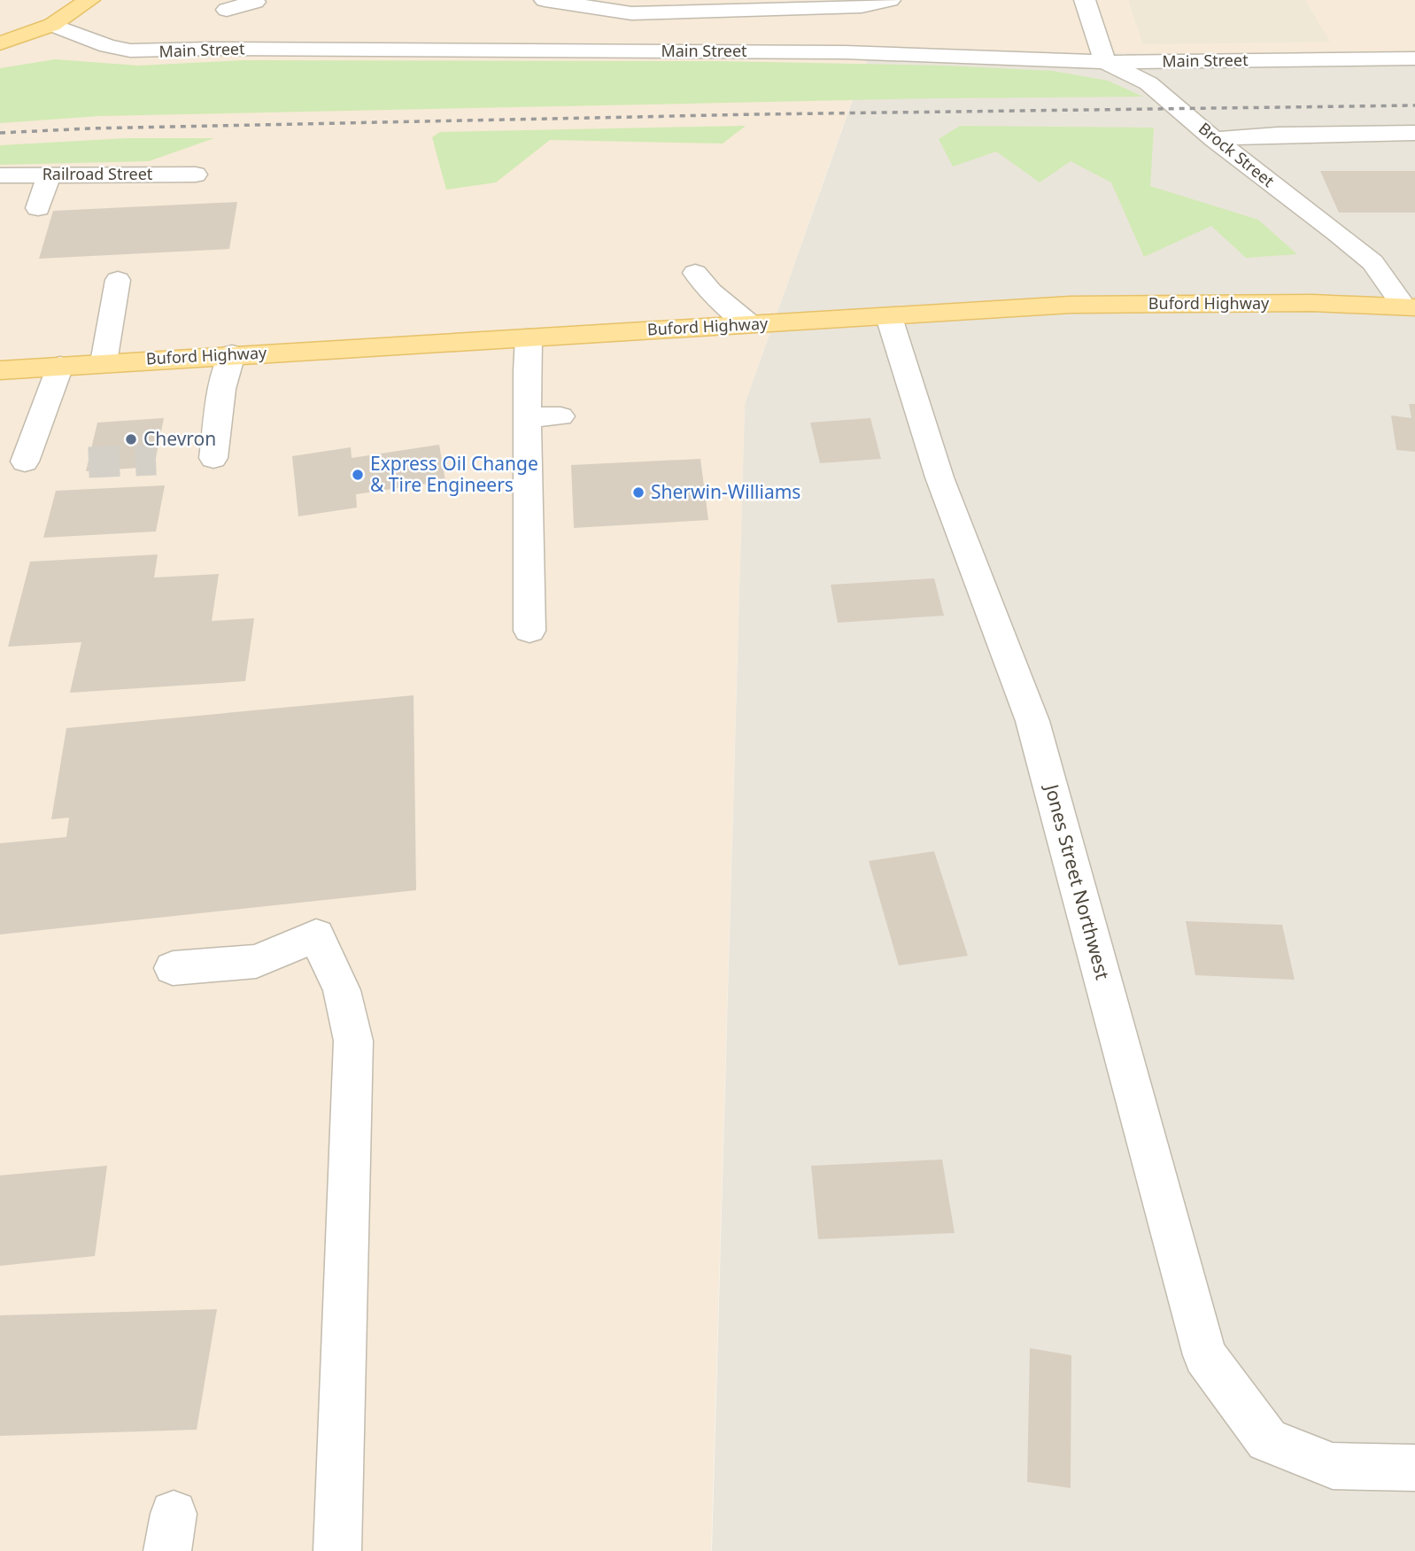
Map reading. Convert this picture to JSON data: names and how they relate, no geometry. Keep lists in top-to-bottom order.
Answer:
{
  "streets": {
    "main road": ["Buford Highway"],
    "street": [
      "Main Street",
      "Brock Street",
      "Railroad Street",
      "Jones Street Northwest"
    ]
  },
  "crossings": [
    ["Main Street", "Brock Street"],
    ["Brock Street", "Buford Highway"],
    ["Buford Highway", "Jones Street Northwest"]
  ],
  "places": ["Chevron", "Express Oil Change & Tire Engineers", "Sherwin-Williams"]
}
